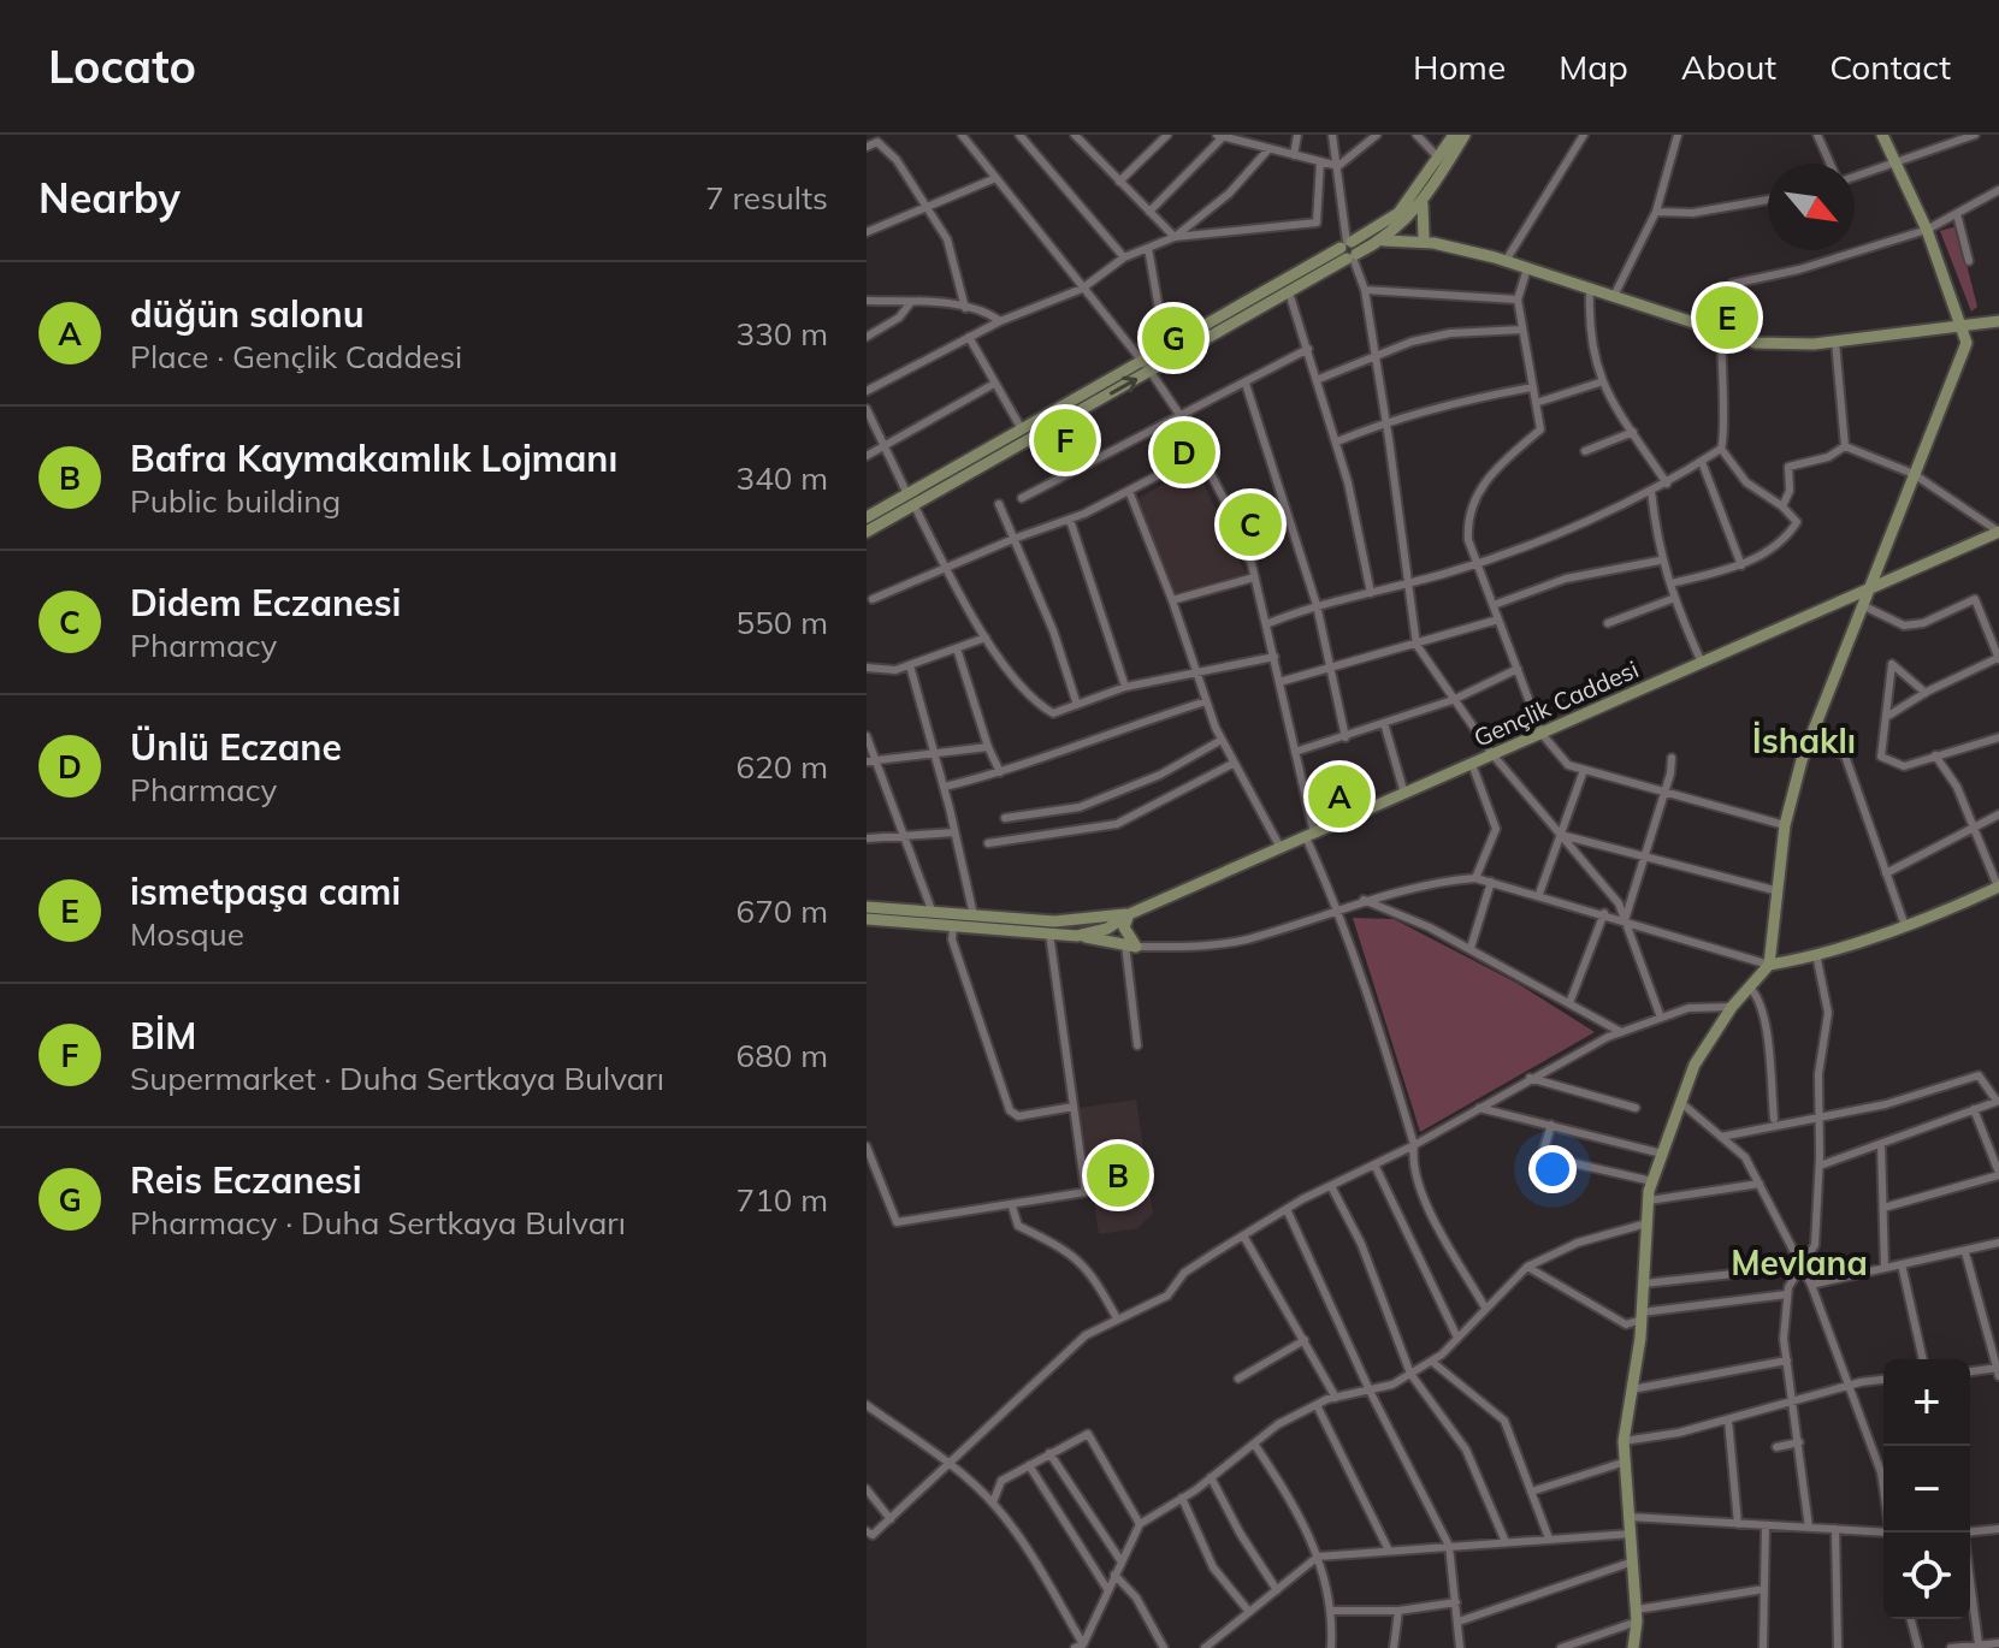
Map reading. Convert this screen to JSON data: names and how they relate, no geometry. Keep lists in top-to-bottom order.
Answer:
{
  "streets": {
    "main road": ["Gençlik Caddesi"]
  },
  "districts": ["İshaklı", "Mevlana"],
  "north": "bottom right",
  "page": {
    "header": "Locato",
    "nav": [
      "Home",
      "Map",
      "About",
      "Contact"
    ],
    "heading": ["Nearby", "7 results"],
    "list": [
      {
        "mark": "A",
        "name": "düğün salonu",
        "note": "Place · Gençlik Caddesi",
        "value": "330 m"
      },
      {
        "mark": "B",
        "name": "Bafra Kaymakamlık Lojmanı",
        "note": "Public building",
        "value": "340 m"
      },
      {
        "mark": "C",
        "name": "Didem Eczanesi",
        "note": "Pharmacy",
        "value": "550 m"
      },
      {
        "mark": "D",
        "name": "Ünlü Eczane",
        "note": "Pharmacy",
        "value": "620 m"
      },
      {
        "mark": "E",
        "name": "ismetpaşa cami",
        "note": "Mosque",
        "value": "670 m"
      },
      {
        "mark": "F",
        "name": "BİM",
        "note": "Supermarket · Duha Sertkaya Bulvarı",
        "value": "680 m"
      },
      {
        "mark": "G",
        "name": "Reis Eczanesi",
        "note": "Pharmacy · Duha Sertkaya Bulvarı",
        "value": "710 m"
      }
    ],
    "pins": [
      "E",
      "G",
      "F",
      "D",
      "C",
      "A",
      "B"
    ],
    "map_buttons": ["+", "−"]
  }
}
